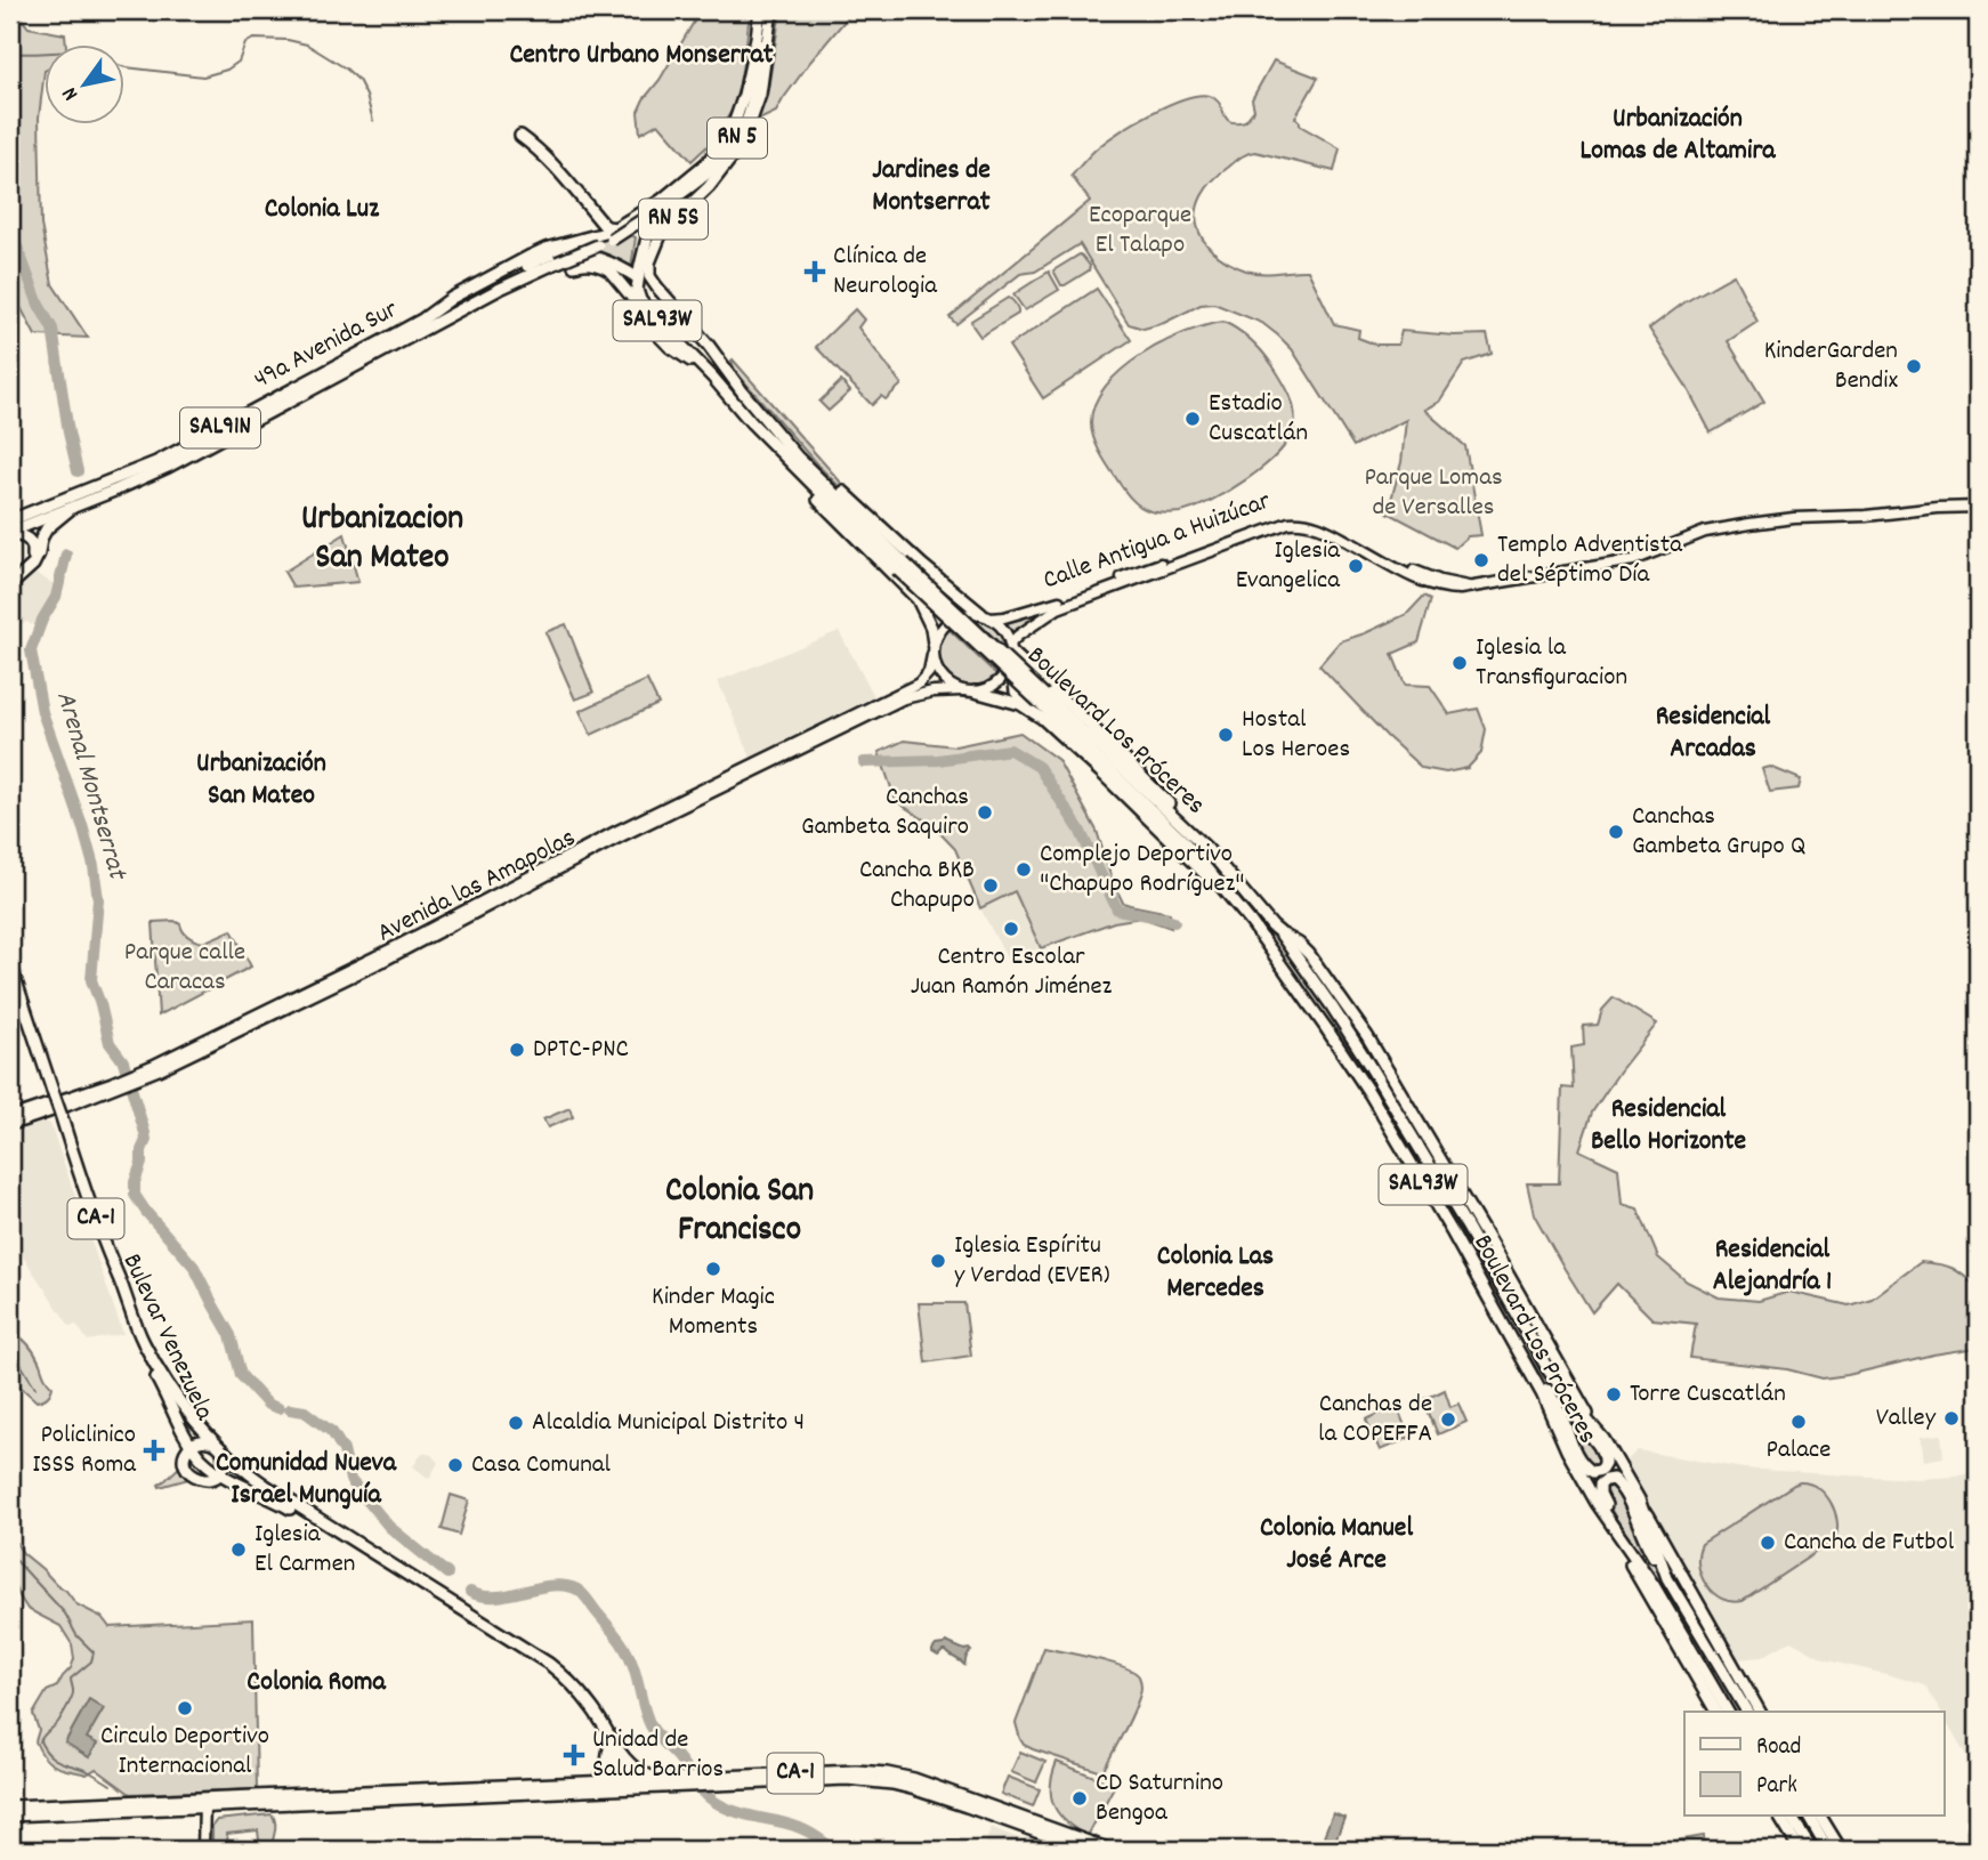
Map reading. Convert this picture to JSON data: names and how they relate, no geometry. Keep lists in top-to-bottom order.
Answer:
{
  "streets": {
    "main road": [
      "RN 5",
      "RN 5S",
      "SAL93W",
      "49a Avenida Sur",
      "SAL91N",
      "Calle Antigua a Huizúcar",
      "Boulevard Los Próceres",
      "Avenida las Amapolas",
      "CA-1",
      "Bulevar Venezuela"
    ]
  },
  "crossings": [
    ["RN 5", "49a Avenida Sur"],
    ["RN 5", "Boulevard Los Próceres"],
    ["49a Avenida Sur", "Boulevard Los Próceres"],
    ["Calle Antigua a Huizúcar", "Avenida las Amapolas"],
    ["CA-1", "Bulevar Venezuela"]
  ],
  "districts": [
    "Centro Urbano Monserrat",
    "Urbanización Lomas de Altamira",
    "Jardines de Montserrat",
    "Colonia Luz",
    "Urbanizacion San Mateo",
    "Residencial Arcadas",
    "Urbanización San Mateo",
    "Residencial Bello Horizonte",
    "Colonia San Francisco",
    "Residencial Alejandría 1",
    "Colonia Las Mercedes",
    "Comunidad Nueva Israel Munguía",
    "Colonia Manuel José Arce",
    "Colonia Roma"
  ],
  "water": ["Arenal Montserrat"],
  "parks": ["Ecoparque El Talapo", "Parque Lomas de Versalles", "Parque calle Caracas"],
  "places": {
    "health": ["Clínica de Neurologia", "Policlinico ISSS Roma", "Unidad de Salud Barrios"],
    "other": [
      "KinderGarden Bendix",
      "Estadio Cuscatlán",
      "Templo Adventista del Séptimo Día",
      "Iglesia Evangelica",
      "Iglesia la Transfiguracion",
      "Hostal Los Heroes",
      "Canchas Gambeta Saquiro",
      "Canchas Gambeta Grupo Q",
      "Complejo Deportivo \"Chapupo Rodríguez\"",
      "Cancha BKB Chapupo",
      "Centro Escolar Juan Ramón Jiménez",
      "DPTC-PNC",
      "Iglesia Espíritu y Verdad (EVER)",
      "Kinder Magic Moments",
      "Torre Cuscatlán",
      "Valley",
      "Canchas de la COPEFFA",
      "Palace",
      "Alcaldia Municipal Distrito 4",
      "Casa Comunal",
      "Cancha de Futbol",
      "Iglesia El Carmen",
      "Circulo Deportivo Internacional",
      "CD Saturnino Bengoa"
    ]
  },
  "legend": ["Road", "Park"],
  "north": "bottom left"
}
